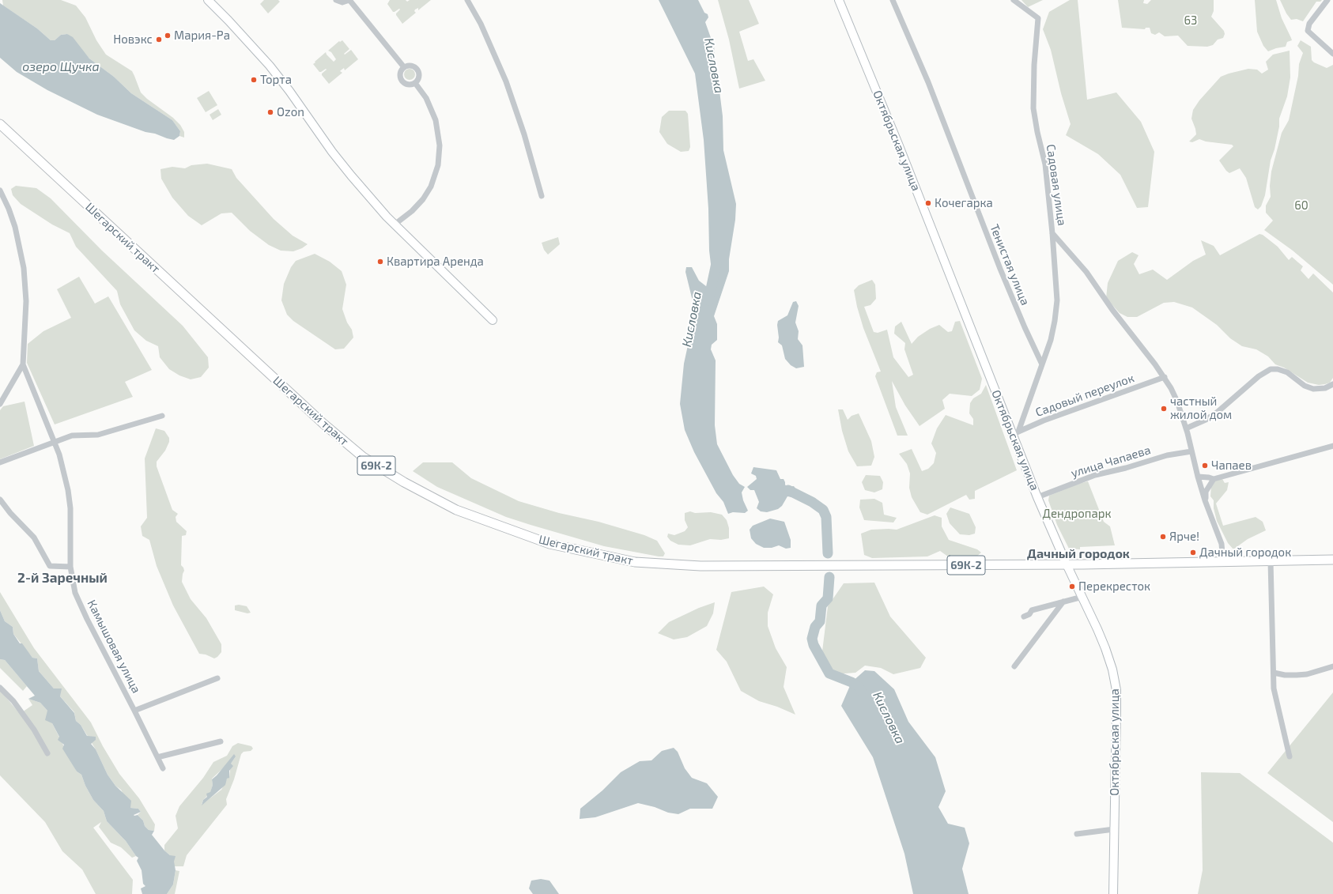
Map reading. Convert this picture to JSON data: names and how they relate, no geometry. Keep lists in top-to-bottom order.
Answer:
{
  "streets": {
    "main road": ["Шегарский тракт", "69К-2"],
    "street": [
      "Октябрьская улица",
      "Садовая улица",
      "Тенистая улица",
      "Садовый переулок",
      "улица Чапаева",
      "Камышовая улица"
    ]
  },
  "crossings": [
    ["Октябрьская улица", "Шегарский тракт"],
    ["Октябрьская улица", "Садовый переулок"],
    ["Октябрьская улица", "улица Чапаева"],
    ["Октябрьская улица", "69К-2"],
    ["Садовая улица", "Тенистая улица"],
    ["Шегарский тракт", "69К-2"]
  ],
  "districts": ["Дачный городок", "2-й Заречный"],
  "water": ["Кисловка", "озеро Щучка"],
  "parks": ["63", "60", "Дендропарк"],
  "places": [
    "Мария-Ра",
    "Новэкс",
    "Торта",
    "Ozon",
    "Кочегарка",
    "Квартира Аренда",
    "частный жилой дом",
    "Чапаев",
    "Ярче!",
    "Дачный городок",
    "Перекресток"
  ]
}
